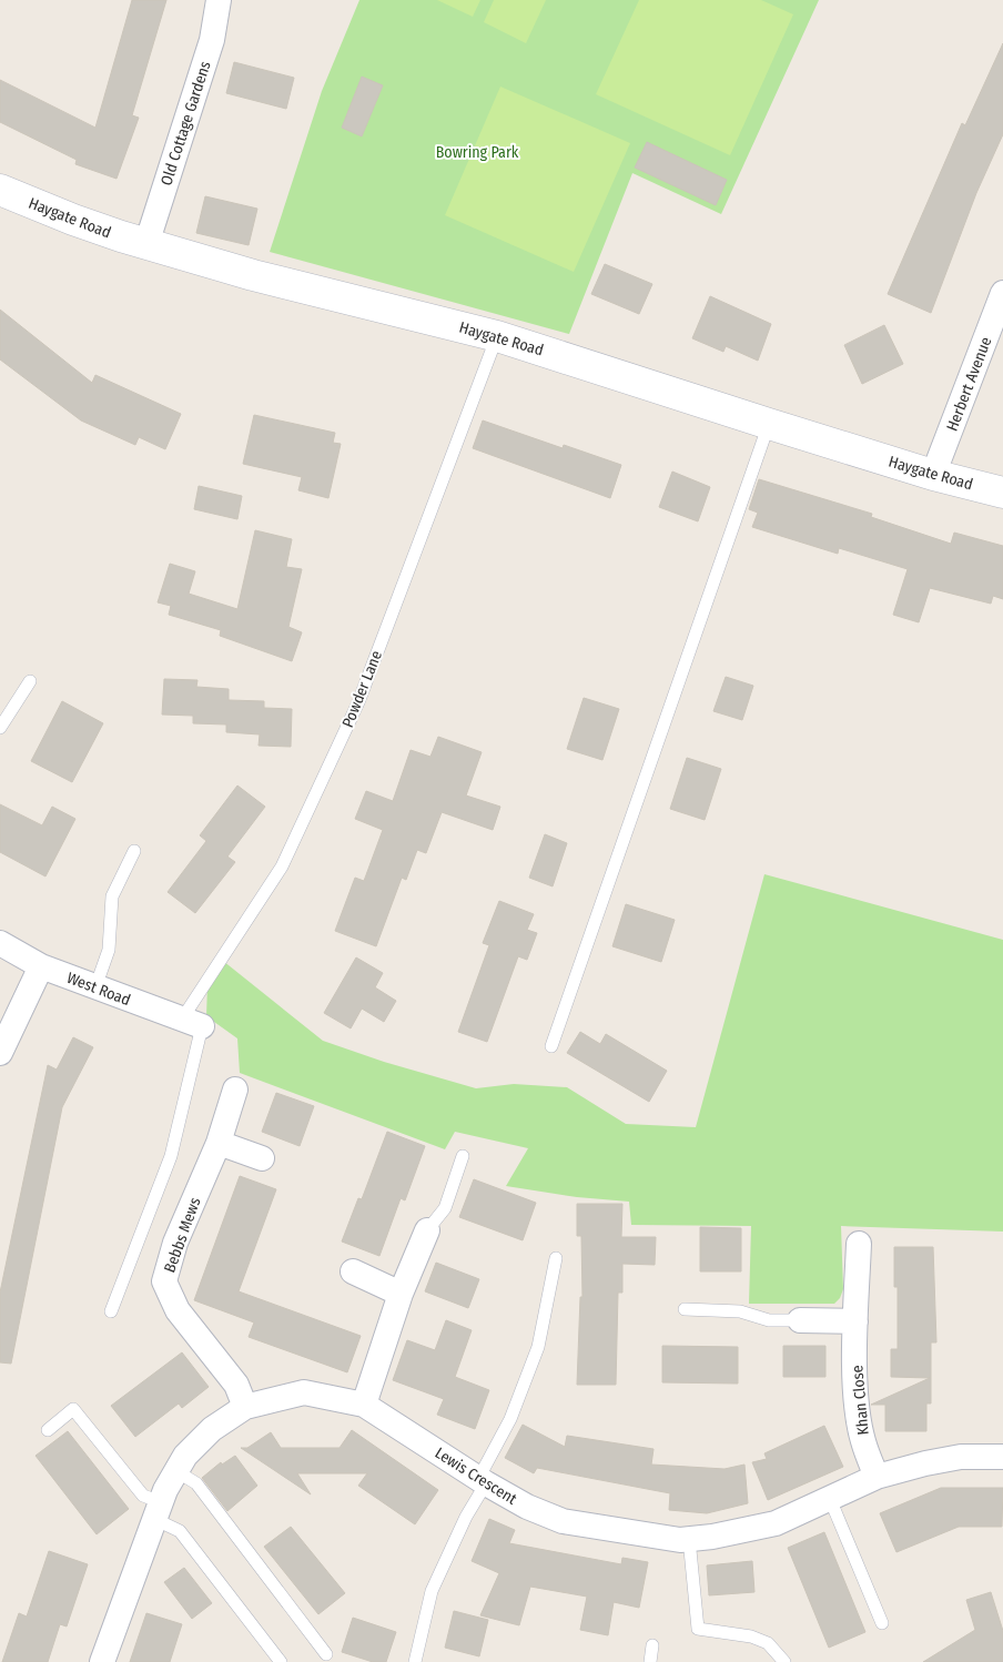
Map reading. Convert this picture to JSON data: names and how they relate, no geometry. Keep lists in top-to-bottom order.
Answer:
{
  "streets": {
    "street": [
      "Old Cottage Gardens",
      "Haygate Road",
      "Herbert Avenue",
      "West Road",
      "Bebbs Mews",
      "Khan Close",
      "Lewis Crescent"
    ],
    "lane": ["Powder Lane"]
  },
  "crossings": [
    ["Old Cottage Gardens", "Haygate Road"],
    ["Haygate Road", "Herbert Avenue"],
    ["Haygate Road", "Powder Lane"],
    ["Powder Lane", "West Road"],
    ["Bebbs Mews", "Lewis Crescent"],
    ["Khan Close", "Lewis Crescent"]
  ],
  "parks": ["Bowring Park"]
}
